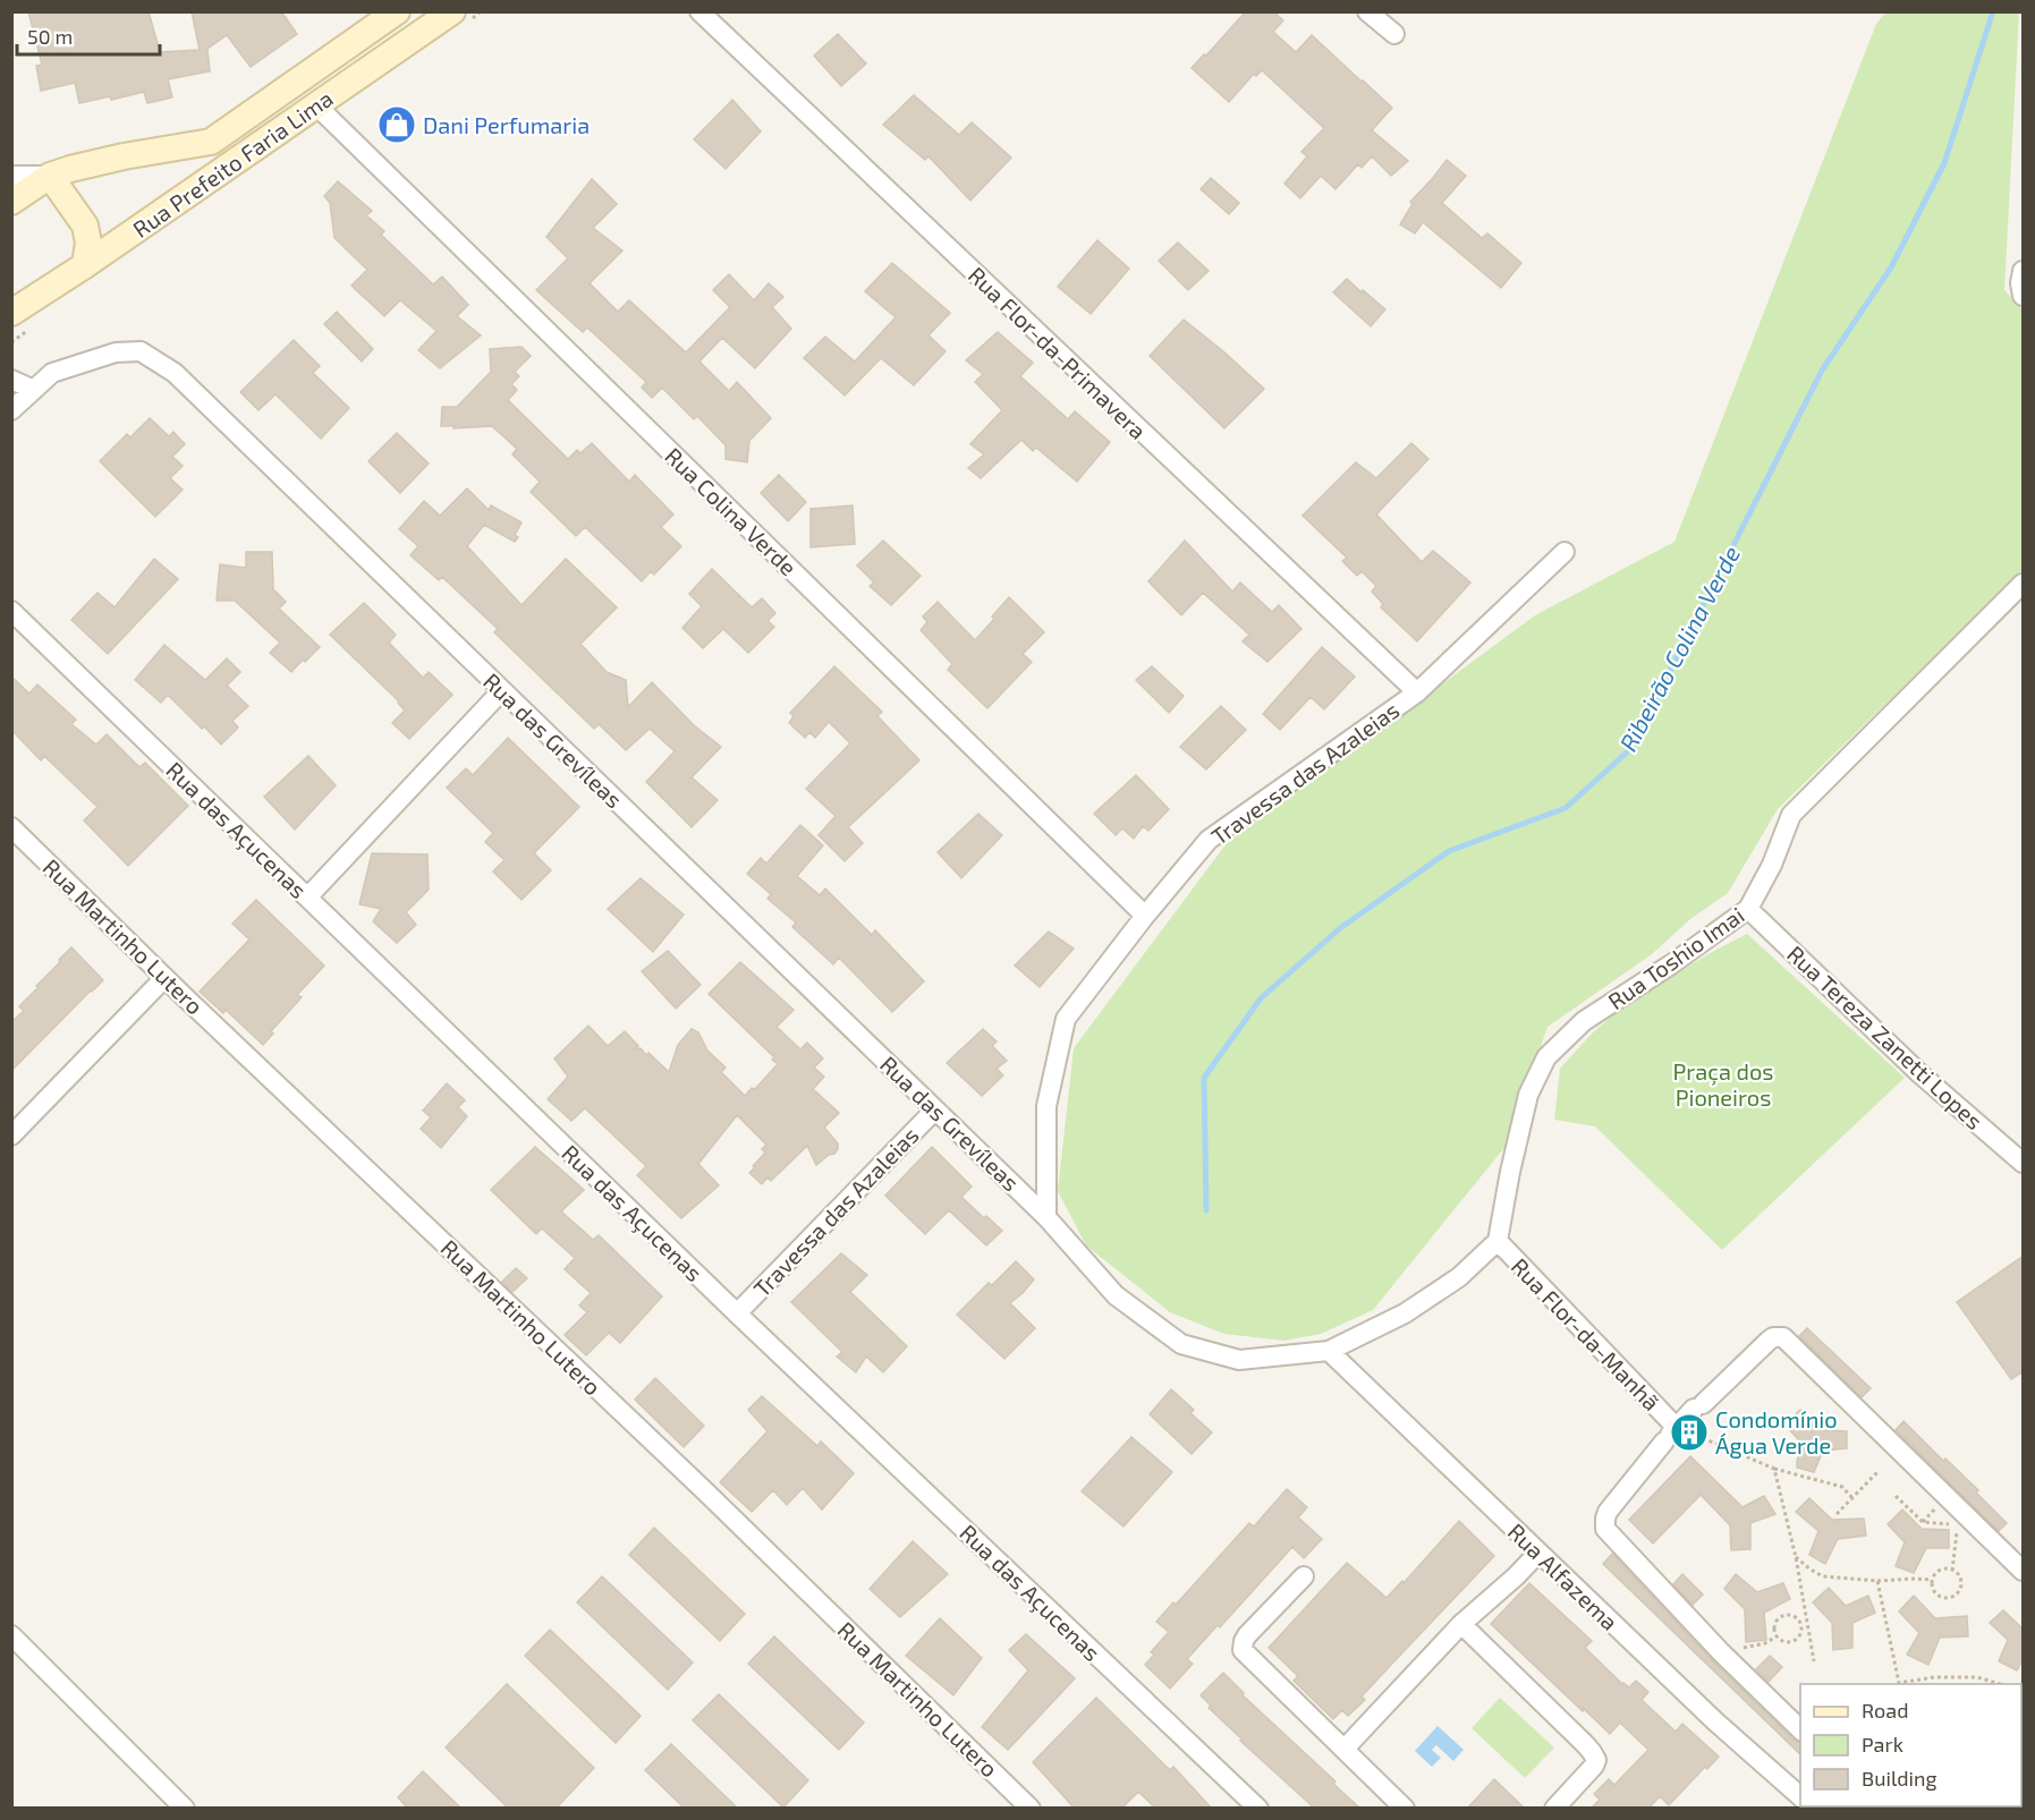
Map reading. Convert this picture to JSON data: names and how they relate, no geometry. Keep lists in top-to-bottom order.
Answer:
{
  "streets": {
    "main road": ["Rua Prefeito Faria Lima"],
    "street": [
      "Rua Flor-da-Primavera",
      "Rua Colina Verde",
      "Rua das Grevíleas",
      "Travessa das Azaleias",
      "Rua das Açucenas",
      "Rua Martinho Lutero",
      "Rua Toshio Imai",
      "Rua Tereza Zanetti Lopes",
      "Rua Flor-da-Manhã",
      "Rua Alfazema"
    ]
  },
  "crossings": [
    ["Rua Prefeito Faria Lima", "Rua Colina Verde"],
    ["Rua Flor-da-Primavera", "Travessa das Azaleias"],
    ["Rua Colina Verde", "Travessa das Azaleias"],
    ["Rua das Grevíleas", "Travessa das Azaleias"],
    ["Rua das Grevíleas", "Rua Toshio Imai"],
    ["Rua das Grevíleas", "Rua Flor-da-Manhã"],
    ["Rua das Grevíleas", "Rua Alfazema"],
    ["Travessa das Azaleias", "Rua das Açucenas"],
    ["Rua Toshio Imai", "Rua Tereza Zanetti Lopes"],
    ["Rua Toshio Imai", "Rua Flor-da-Manhã"]
  ],
  "water": ["Ribeirão Colina Verde"],
  "parks": ["Praça dos Pioneiros"],
  "places": {
    "shop": ["Dani Perfumaria"],
    "building": ["Condomínio Água Verde"]
  },
  "legend": ["Road", "Park", "Building"],
  "scale_bar": "50 m"
}
